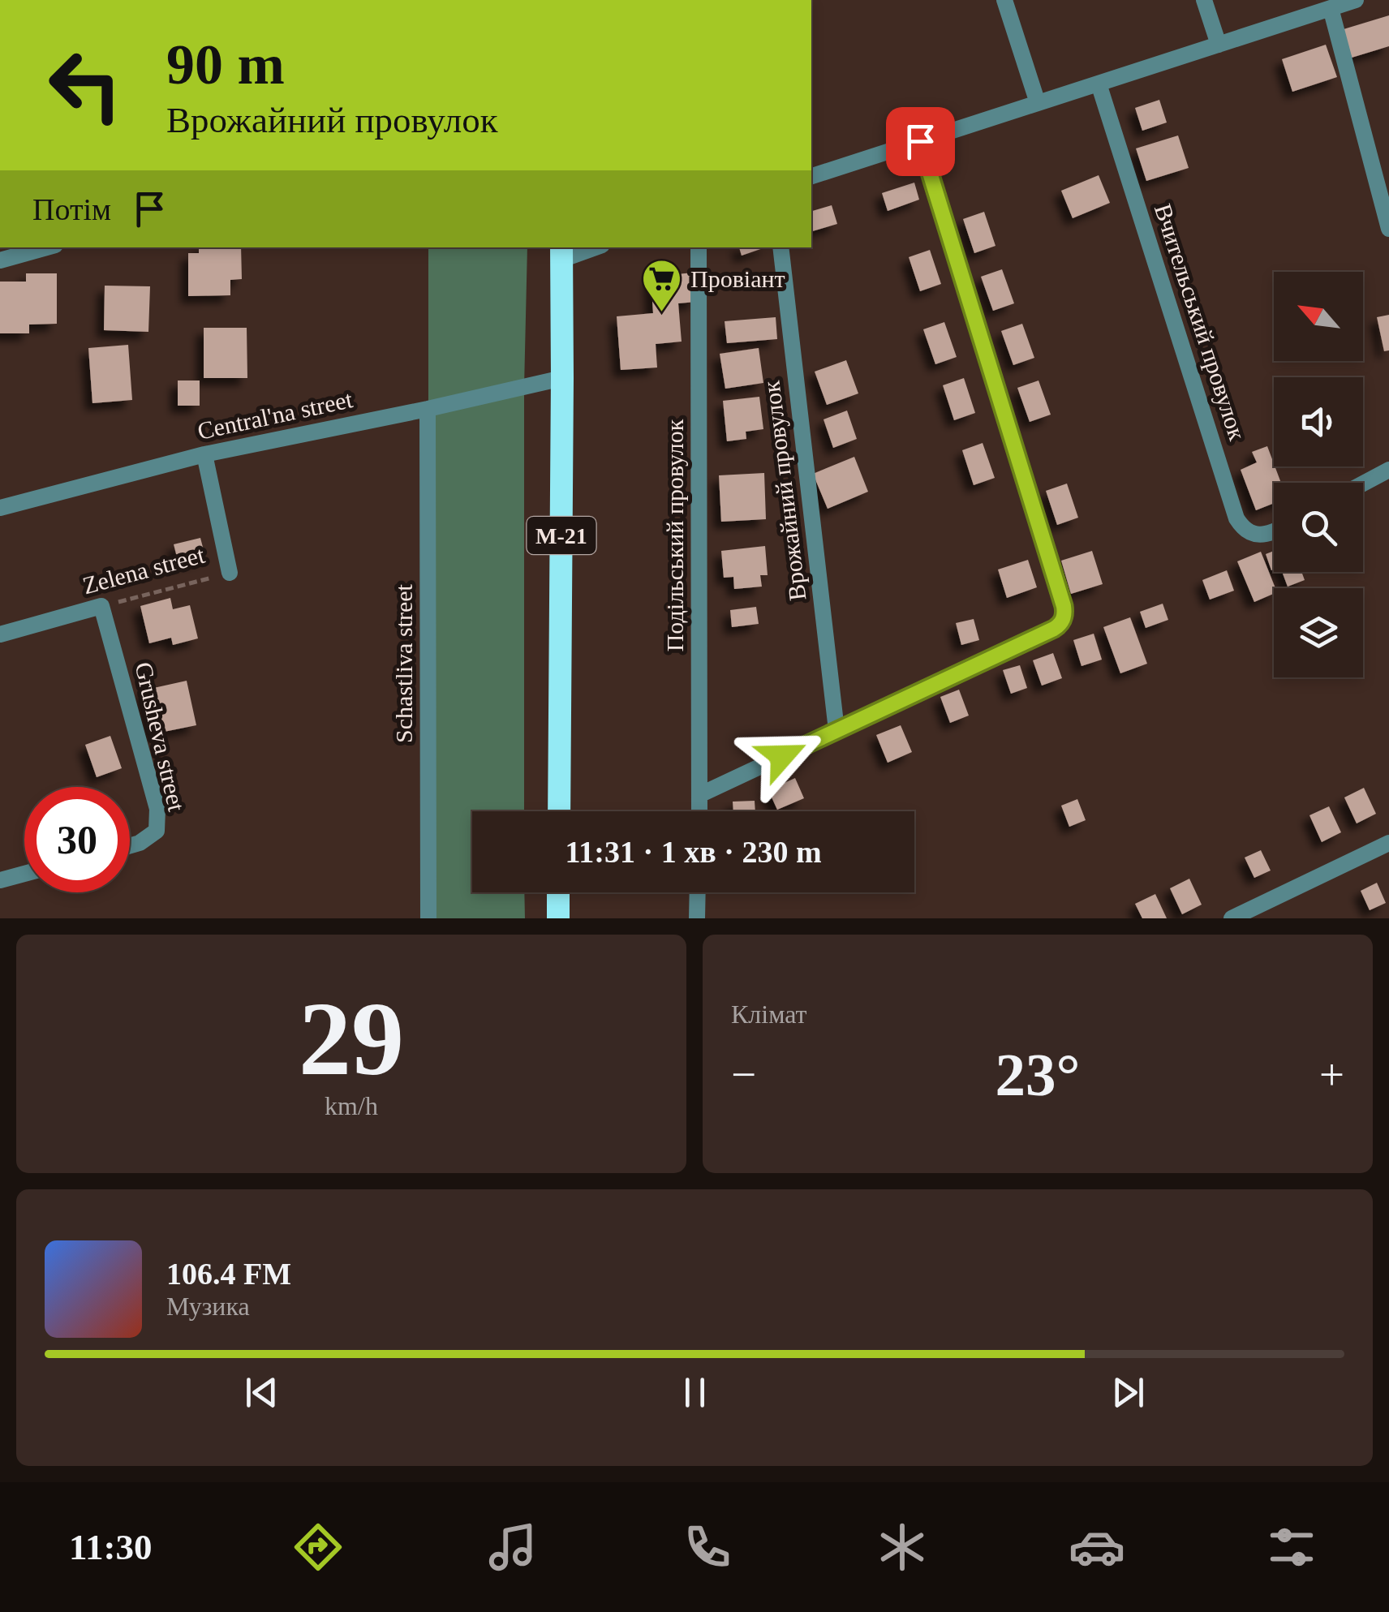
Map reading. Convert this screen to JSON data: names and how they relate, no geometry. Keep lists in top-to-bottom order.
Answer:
{
  "streets": {
    "highway": ["М-21"],
    "street": [
      "Вчительський провулок",
      "Central'na street",
      "Врожайний провулок",
      "Подільський провулок",
      "Zelena street",
      "Schastliva street",
      "Grusheva street"
    ]
  },
  "crossings": [
    ["Central'na street", "М-21"],
    ["Central'na street", "Zelena street"],
    ["Central'na street", "Schastliva street"],
    ["Zelena street", "Grusheva street"]
  ],
  "places": {
    "supermarket": ["Провіант"]
  },
  "north": "top left",
  "page": {
    "turn": ["90 m", "Врожайний провулок"],
    "then": "Потім",
    "limit": "30",
    "trip": "11:31 · 1 хв · 230 m",
    "tile": [
      ["29", "km/h"],
      "Клімат"
    ],
    "heat": ["−", "23°", "+"],
    "song": ["106.4 FM", "Музика"],
    "tabs": "11:30"
  }
}
